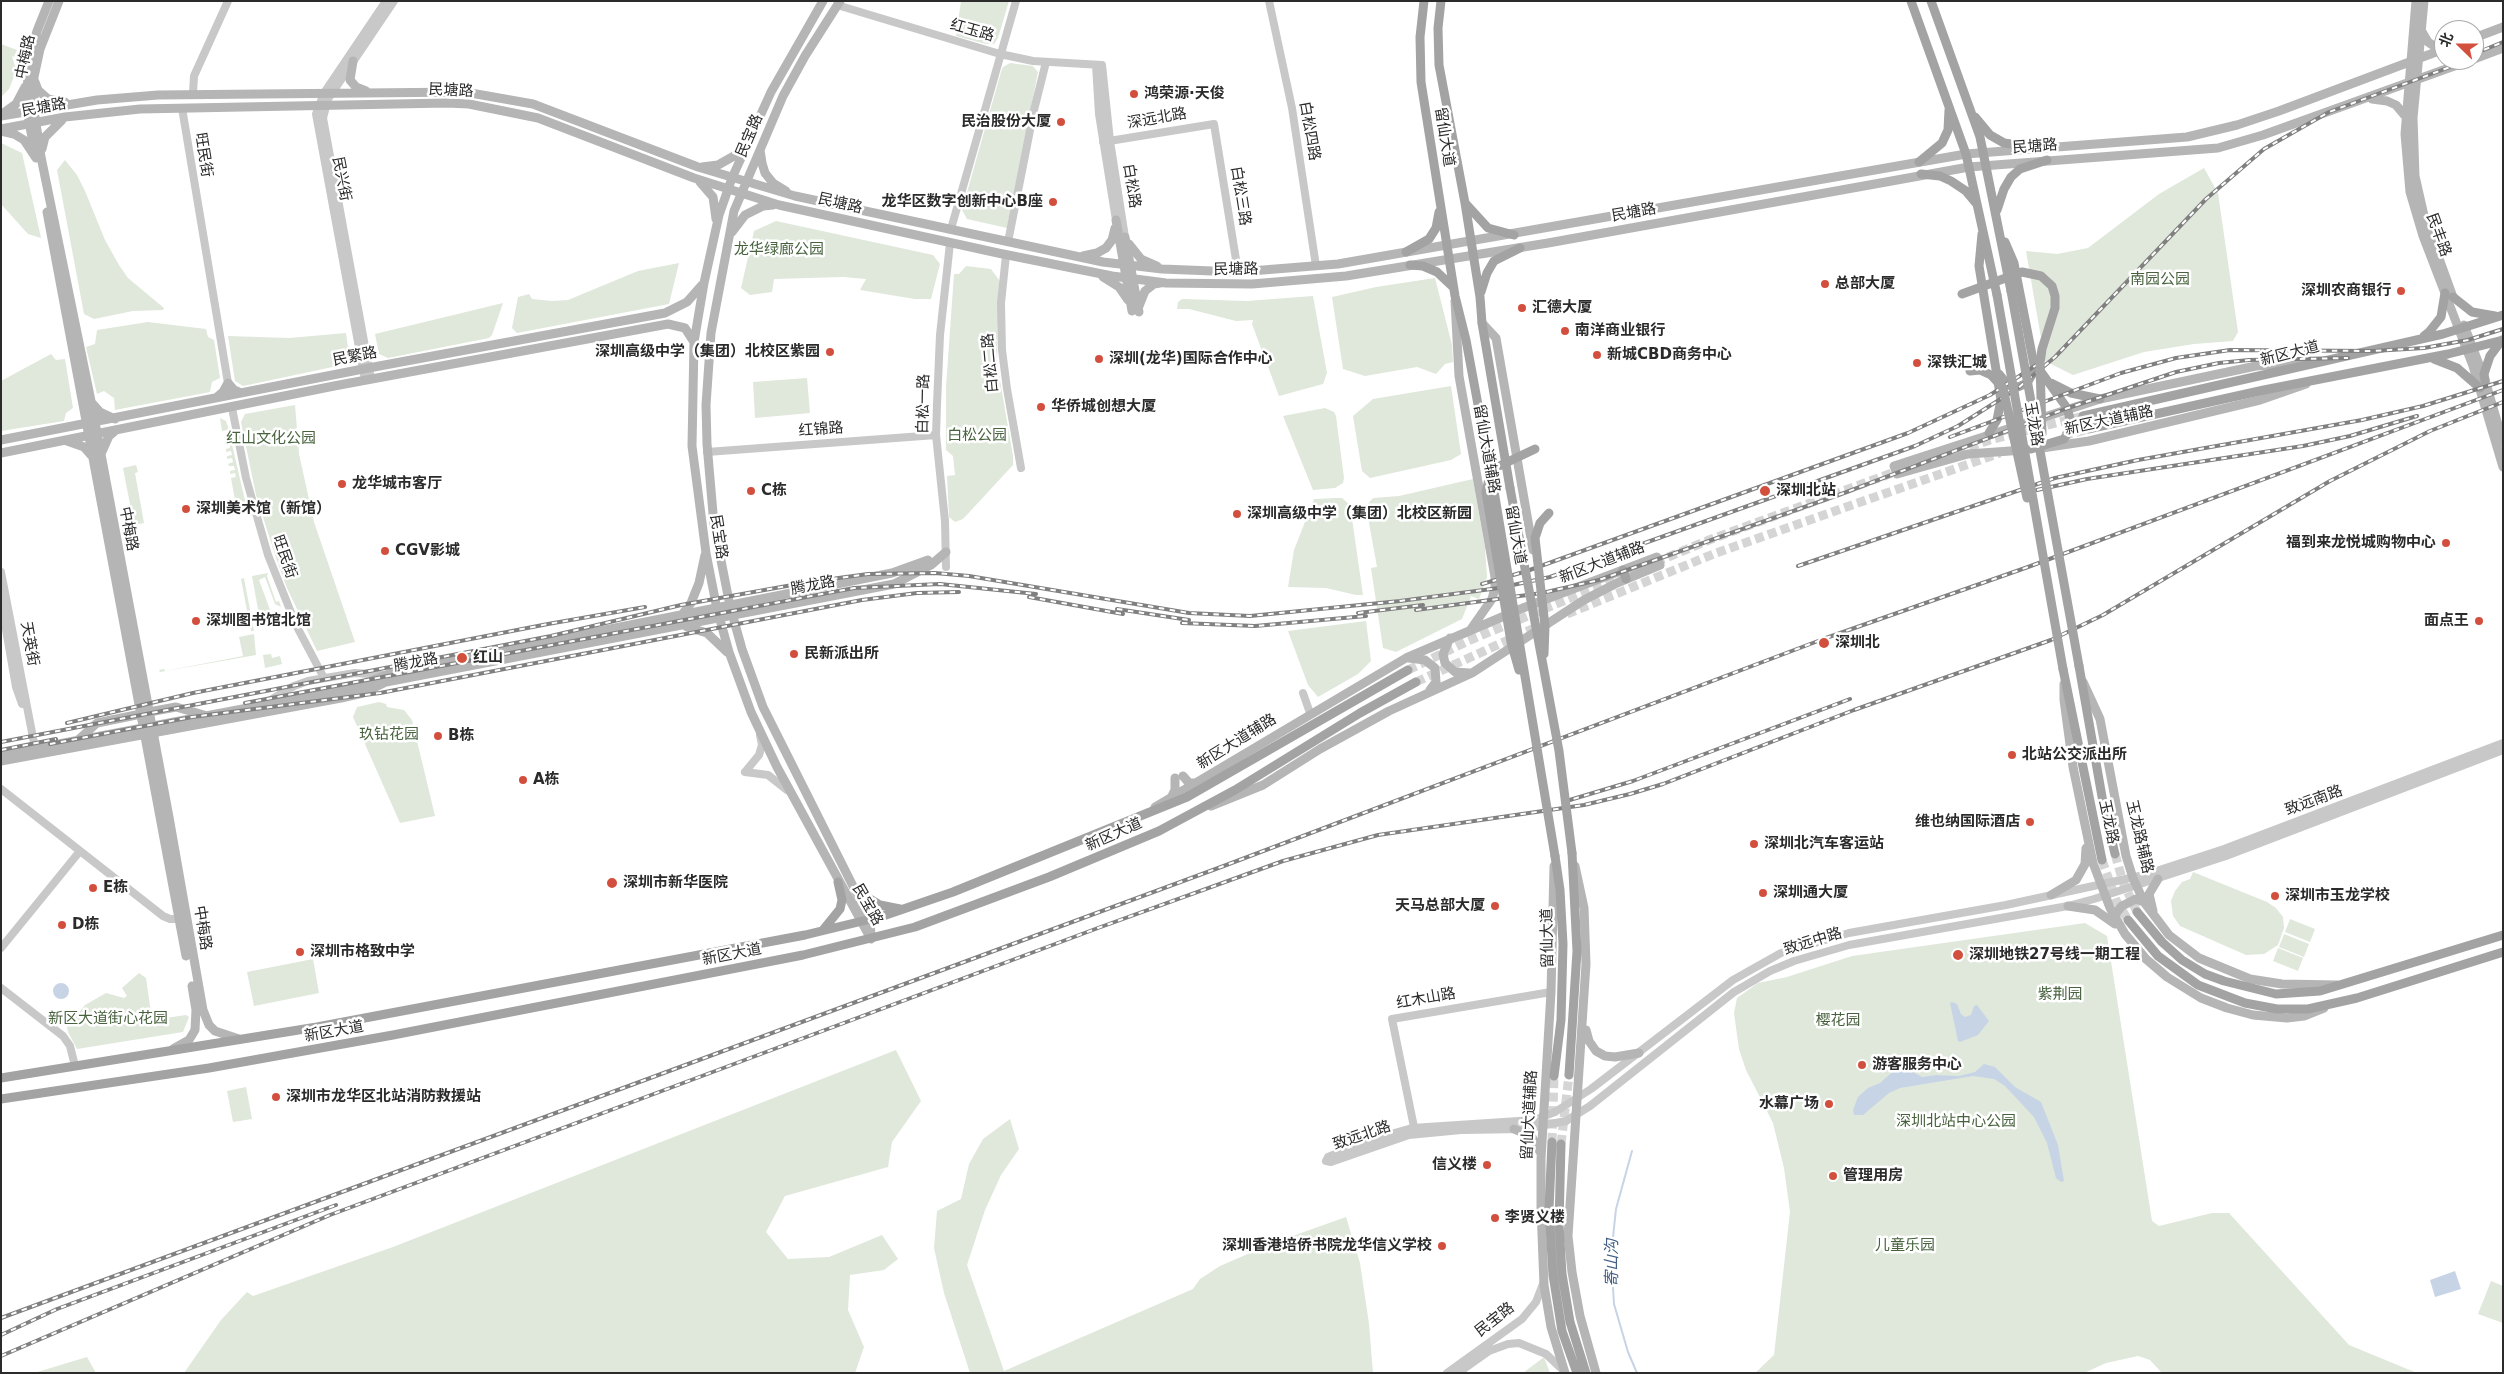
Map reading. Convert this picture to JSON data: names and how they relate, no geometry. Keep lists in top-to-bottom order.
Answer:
{
  "streets": {
    "main road": [
      "中梅路",
      "民塘路",
      "民宝路",
      "留仙大道",
      "白松路",
      "民丰路",
      "新区大道",
      "民繁路",
      "新区大道辅路",
      "玉龙路",
      "留仙大道辅路",
      "腾龙路",
      "玉龙路辅路"
    ],
    "street": [
      "红玉路",
      "深远北路",
      "白松四路",
      "旺民街",
      "民兴街",
      "白松三路",
      "白松二路",
      "白松一路",
      "红锦路",
      "天英街",
      "致远南路",
      "致远中路",
      "红木山路",
      "致远北路"
    ]
  },
  "crossings": [
    ["红玉路", "民宝路"],
    ["红玉路", "白松路"],
    ["中梅路", "民塘路"],
    ["中梅路", "新区大道"],
    ["中梅路", "民繁路"],
    ["中梅路", "腾龙路"],
    ["民塘路", "白松四路"],
    ["民塘路", "民宝路"],
    ["民塘路", "留仙大道"],
    ["民塘路", "旺民街"],
    ["民塘路", "民兴街"],
    ["民塘路", "白松路"],
    ["民塘路", "白松三路"],
    ["民塘路", "民丰路"],
    ["民塘路", "白松二路"],
    ["民塘路", "白松一路"],
    ["民塘路", "玉龙路"],
    ["深远北路", "白松路"],
    ["深远北路", "白松三路"],
    ["民宝路", "新区大道"],
    ["民宝路", "民繁路"],
    ["民宝路", "红锦路"],
    ["民宝路", "留仙大道辅路"],
    ["民宝路", "腾龙路"],
    ["留仙大道", "留仙大道辅路"],
    ["旺民街", "民繁路"],
    ["民兴街", "民繁路"],
    ["民丰路", "新区大道"],
    ["新区大道", "新区大道辅路"],
    ["白松一路", "红锦路"],
    ["白松一路", "腾龙路"],
    ["新区大道辅路", "留仙大道辅路"],
    ["玉龙路", "玉龙路辅路"],
    ["留仙大道辅路", "致远中路"],
    ["留仙大道辅路", "红木山路"],
    ["留仙大道辅路", "致远北路"],
    ["腾龙路", "天英街"],
    ["致远南路", "玉龙路辅路"],
    ["致远南路", "致远中路"],
    ["玉龙路辅路", "致远中路"],
    ["致远中路", "致远北路"],
    ["红木山路", "致远北路"]
  ],
  "water": ["寄山沟"],
  "parks": [
    "龙华绿廊公园",
    "南园公园",
    "白松公园",
    "红山文化公园",
    "玖钻花园",
    "紫荆园",
    "新区大道街心花园",
    "樱花园",
    "深圳北站中心公园",
    "儿童乐园"
  ],
  "places": [
    "鸿荣源·天俊",
    "民治股份大厦",
    "龙华区数字创新中心B座",
    "总部大厦",
    "深圳农商银行",
    "汇德大厦",
    "南洋商业银行",
    "深圳高级中学（集团）北校区紫园",
    "新城CBD商务中心",
    "深圳(龙华)国际合作中心",
    "深铁汇城",
    "华侨城创想大厦",
    "龙华城市客厅",
    "C栋",
    "深圳北站",
    "深圳美术馆（新馆）",
    "深圳高级中学（集团）北校区新园",
    "福到来龙悦城购物中心",
    "CGV影城",
    "深圳图书馆北馆",
    "面点王",
    "深圳北",
    "民新派出所",
    "红山",
    "B栋",
    "北站公交派出所",
    "A栋",
    "维也纳国际酒店",
    "深圳北汽车客运站",
    "深圳市新华医院",
    "E栋",
    "深圳通大厦",
    "深圳市玉龙学校",
    "天马总部大厦",
    "D栋",
    "深圳市格致中学",
    "深圳地铁27号线一期工程",
    "游客服务中心",
    "深圳市龙华区北站消防救援站",
    "水幕广场",
    "信义楼",
    "管理用房",
    "李贤义楼",
    "深圳香港培侨书院龙华信义学校"
  ],
  "north": "left"
}
